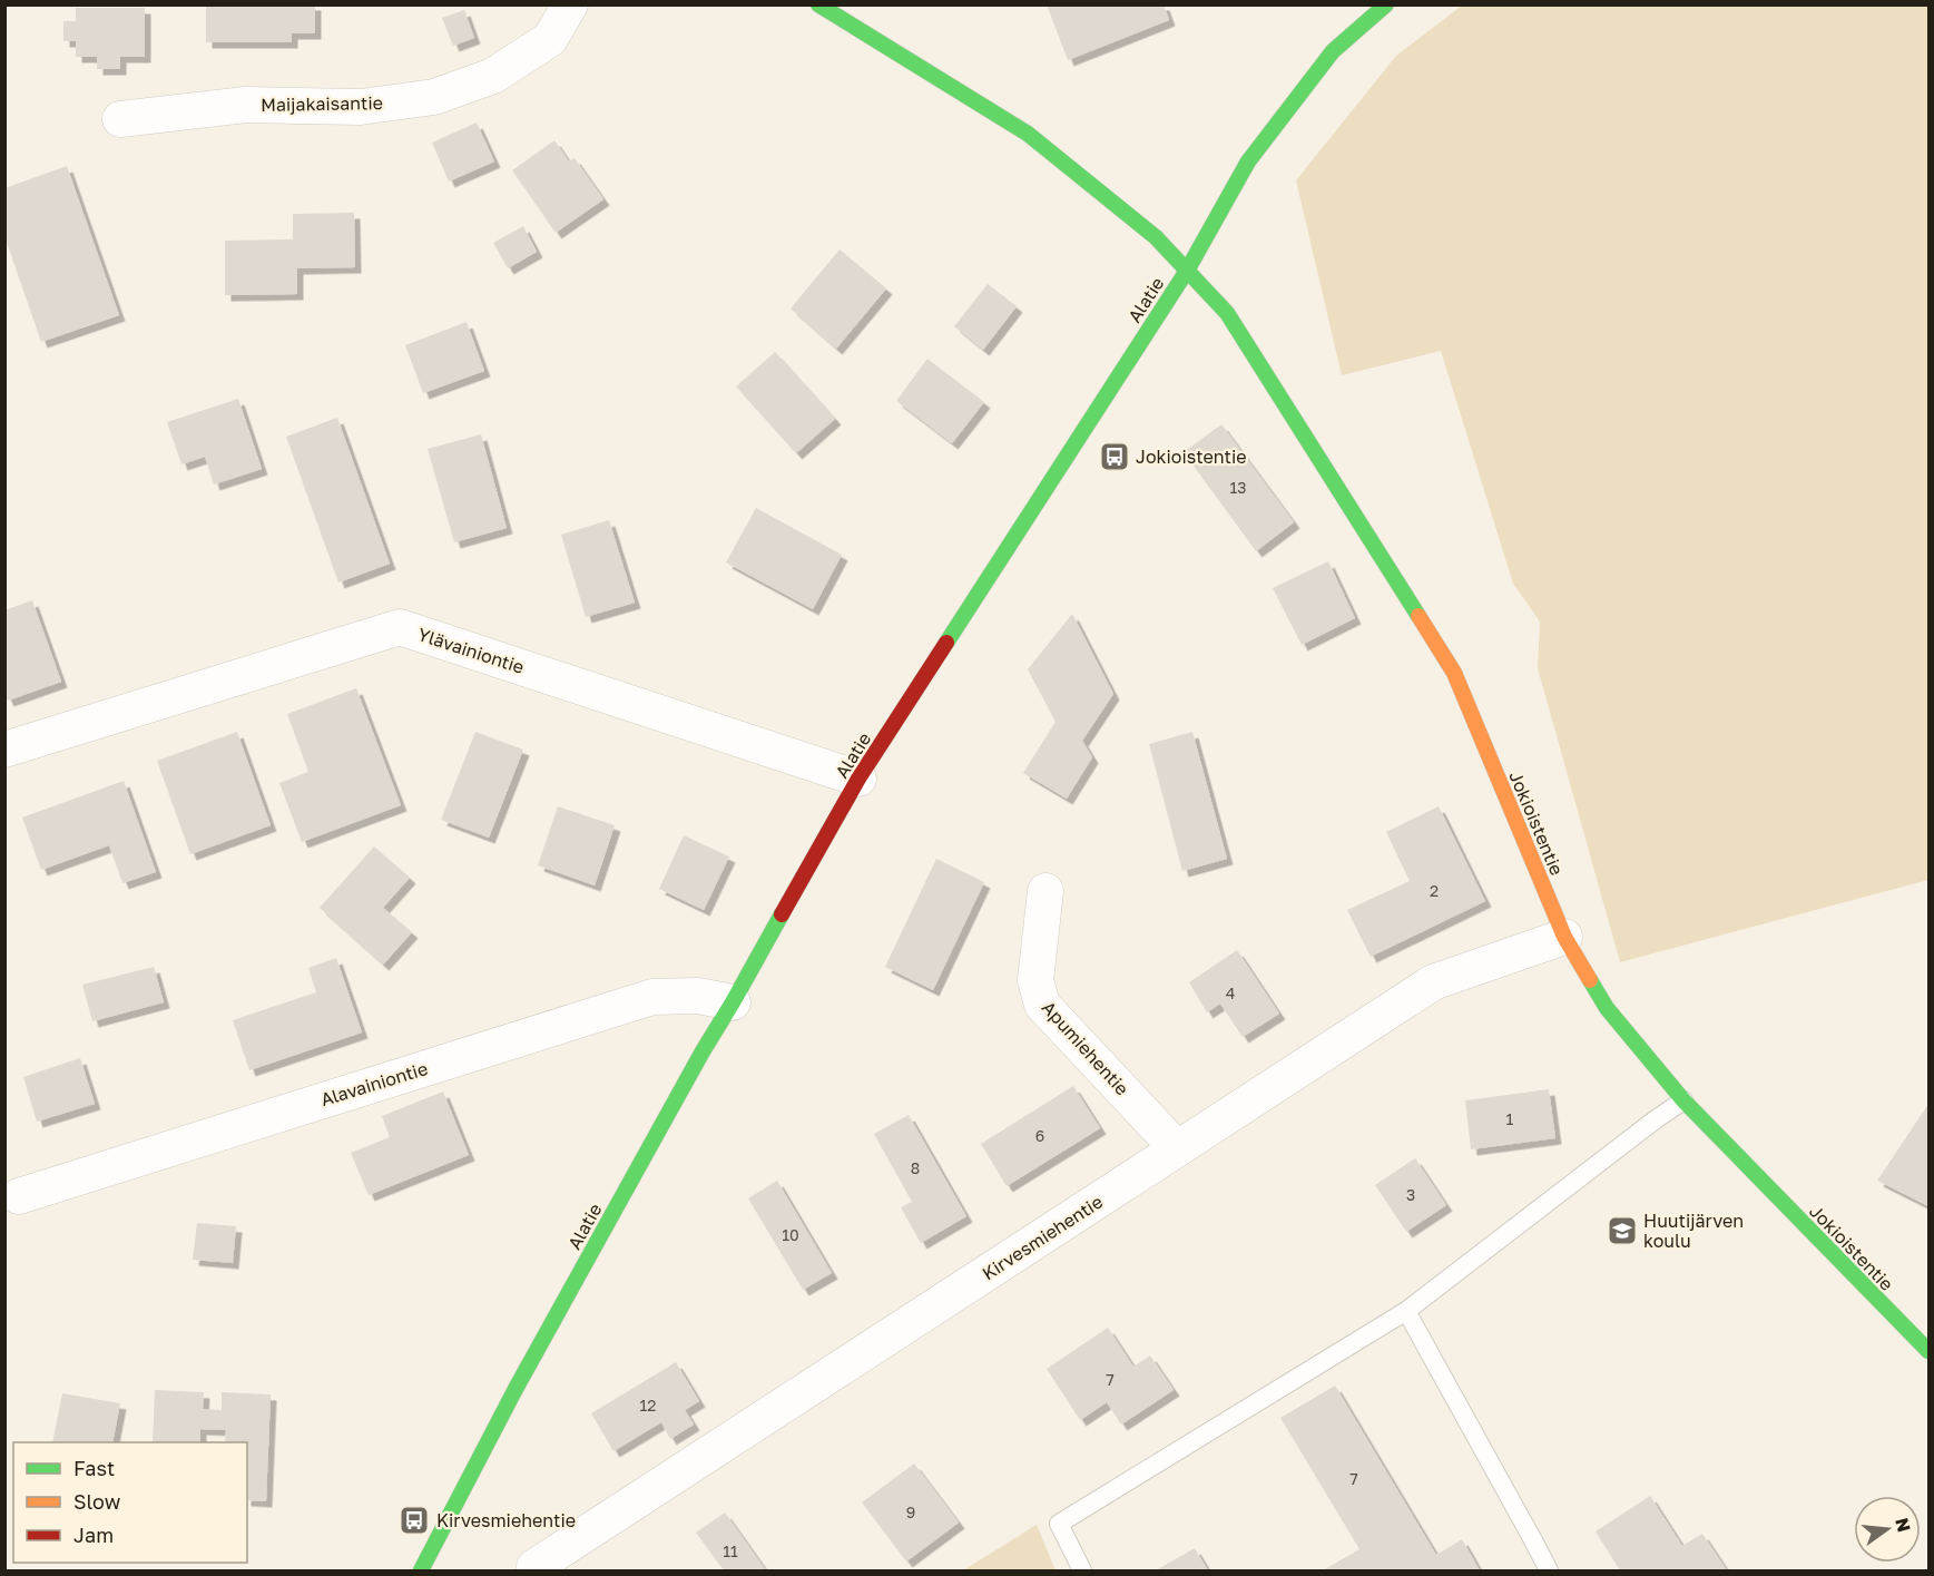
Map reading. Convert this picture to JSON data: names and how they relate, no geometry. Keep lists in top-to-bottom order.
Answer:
{
  "streets": {
    "street": [
      "Maijakaisantie",
      "Alatie",
      "Ylävainiontie",
      "Jokioistentie",
      "Apumiehentie",
      "Alavainiontie",
      "Kirvesmiehentie"
    ]
  },
  "crossings": [
    ["Alatie", "Ylävainiontie"],
    ["Alatie", "Jokioistentie"],
    ["Alatie", "Alavainiontie"],
    ["Jokioistentie", "Kirvesmiehentie"],
    ["Apumiehentie", "Kirvesmiehentie"]
  ],
  "places": {
    "bus stop": ["Jokioistentie", "Kirvesmiehentie"],
    "school or university": ["Huutijärven koulu"]
  },
  "house_numbers": [
    "13",
    "2",
    "4",
    "1",
    "6",
    "8",
    "3",
    "10",
    "7",
    "12",
    "7",
    "9",
    "11"
  ],
  "legend": ["Fast", "Slow", "Jam"],
  "north": "right"
}
